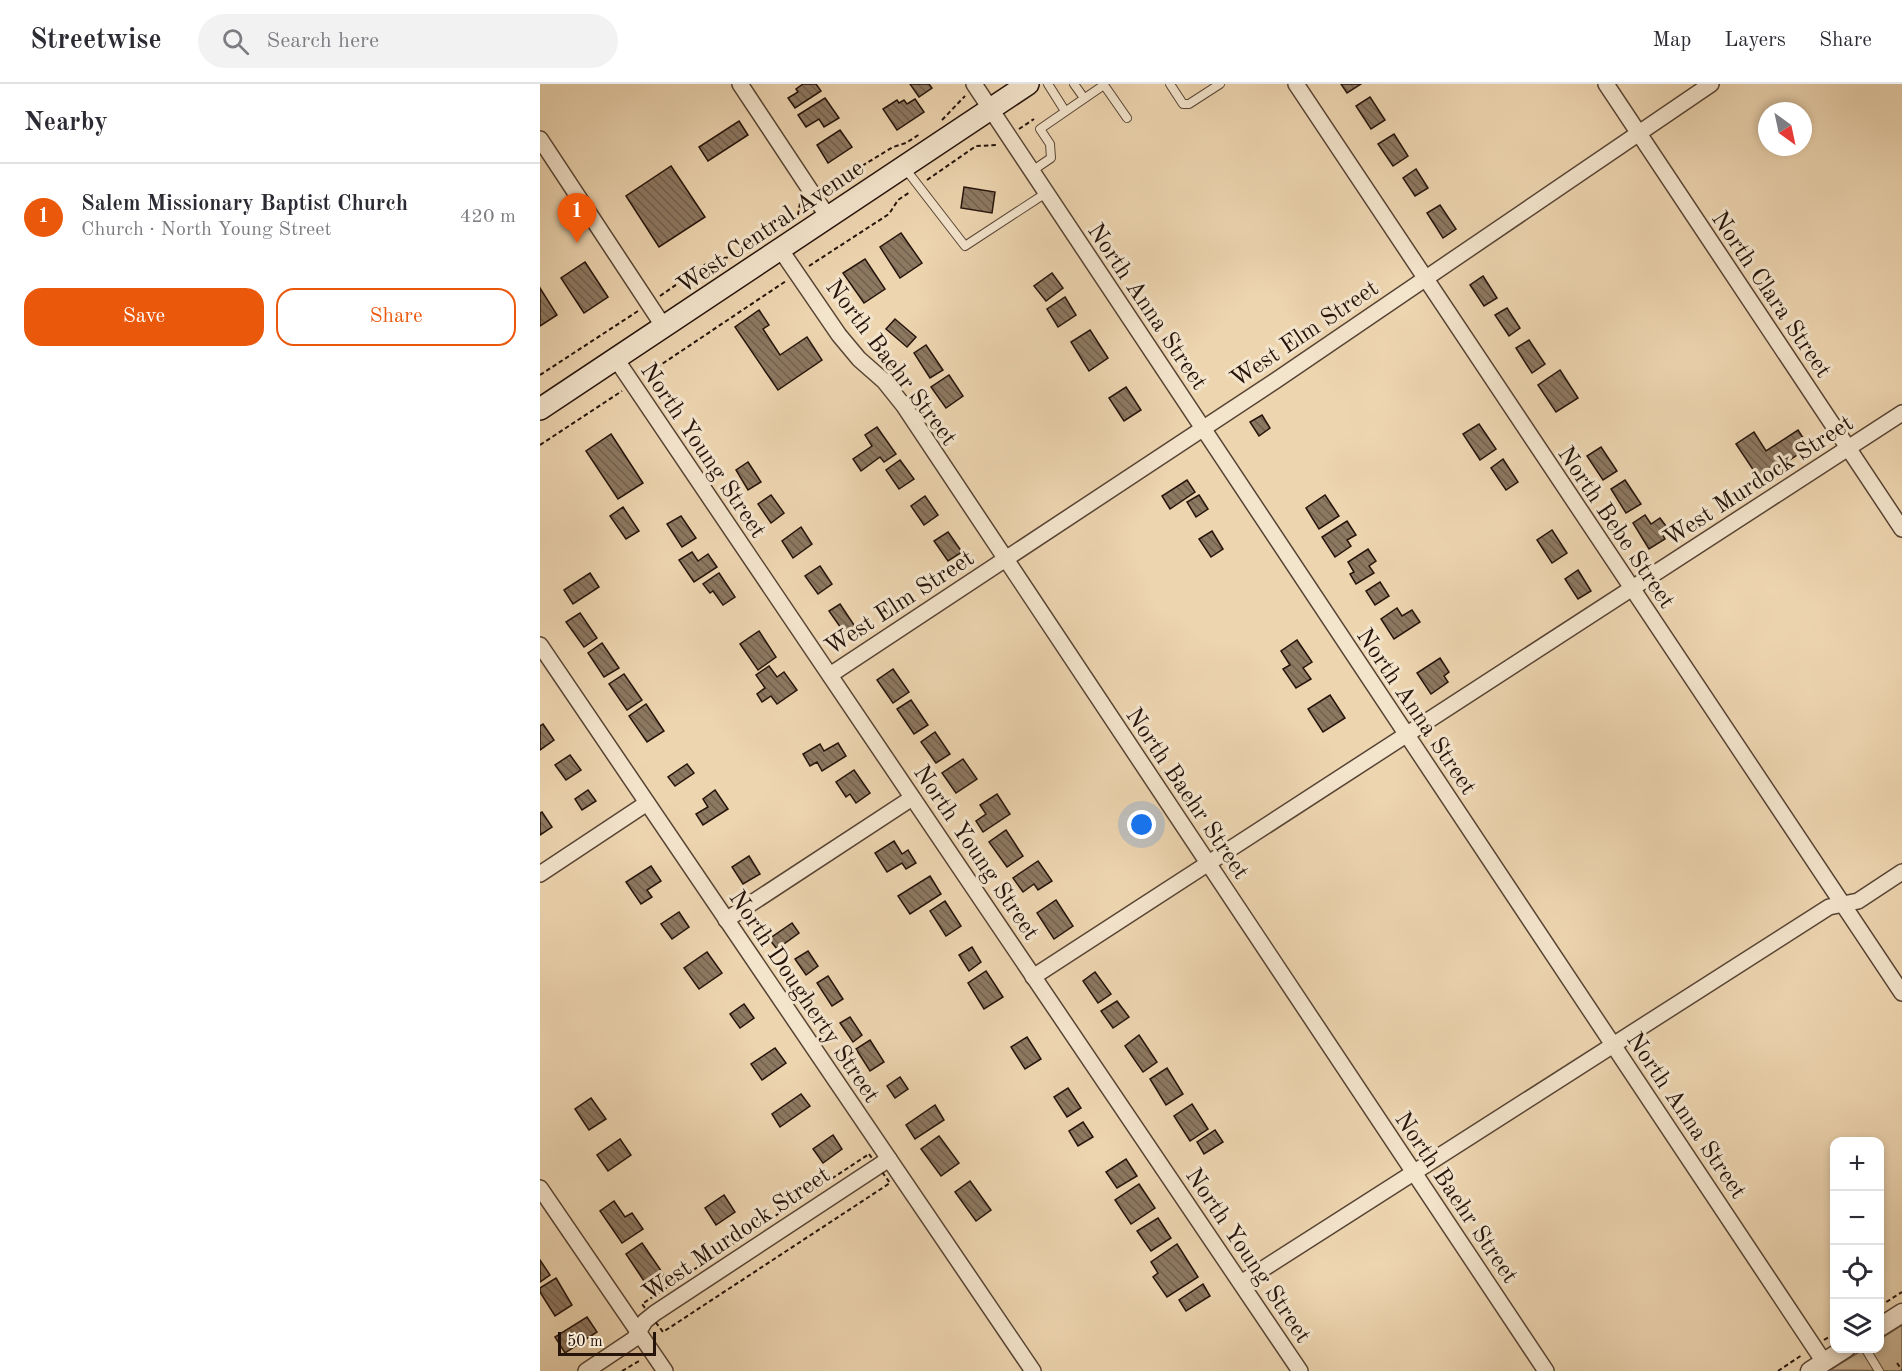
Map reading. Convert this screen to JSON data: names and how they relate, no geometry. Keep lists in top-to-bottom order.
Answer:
{
  "streets": {
    "main road": ["West Central Avenue"],
    "street": [
      "North Clara Street",
      "North Anna Street",
      "West Elm Street",
      "North Baehr Street",
      "North Young Street",
      "West Murdock Street",
      "North Bebe Street",
      "North Dougherty Street"
    ]
  },
  "crossings": [
    ["West Central Avenue", "North Anna Street"],
    ["West Central Avenue", "North Baehr Street"],
    ["West Central Avenue", "North Young Street"],
    ["North Clara Street", "West Elm Street"],
    ["North Clara Street", "West Murdock Street"],
    ["North Anna Street", "West Elm Street"],
    ["North Anna Street", "West Murdock Street"],
    ["West Elm Street", "North Baehr Street"],
    ["West Elm Street", "North Young Street"],
    ["West Elm Street", "North Bebe Street"],
    ["North Baehr Street", "West Murdock Street"],
    ["North Young Street", "West Murdock Street"],
    ["West Murdock Street", "North Bebe Street"],
    ["West Murdock Street", "North Dougherty Street"]
  ],
  "scale_bar": "50 m",
  "north": "bottom right",
  "page": {
    "header": "Streetwise",
    "search": "Search here",
    "nav": ["Map", "Layers", "Share"],
    "heading": "Nearby",
    "list": [
      {
        "mark": "1",
        "name": "Salem Missionary Baptist Church",
        "note": "Church · North Young Street",
        "value": "420 m"
      }
    ],
    "pins": "1",
    "buttons": ["Save", "Share"],
    "map_buttons": ["+", "−"],
    "scale": "50 m"
  }
}
